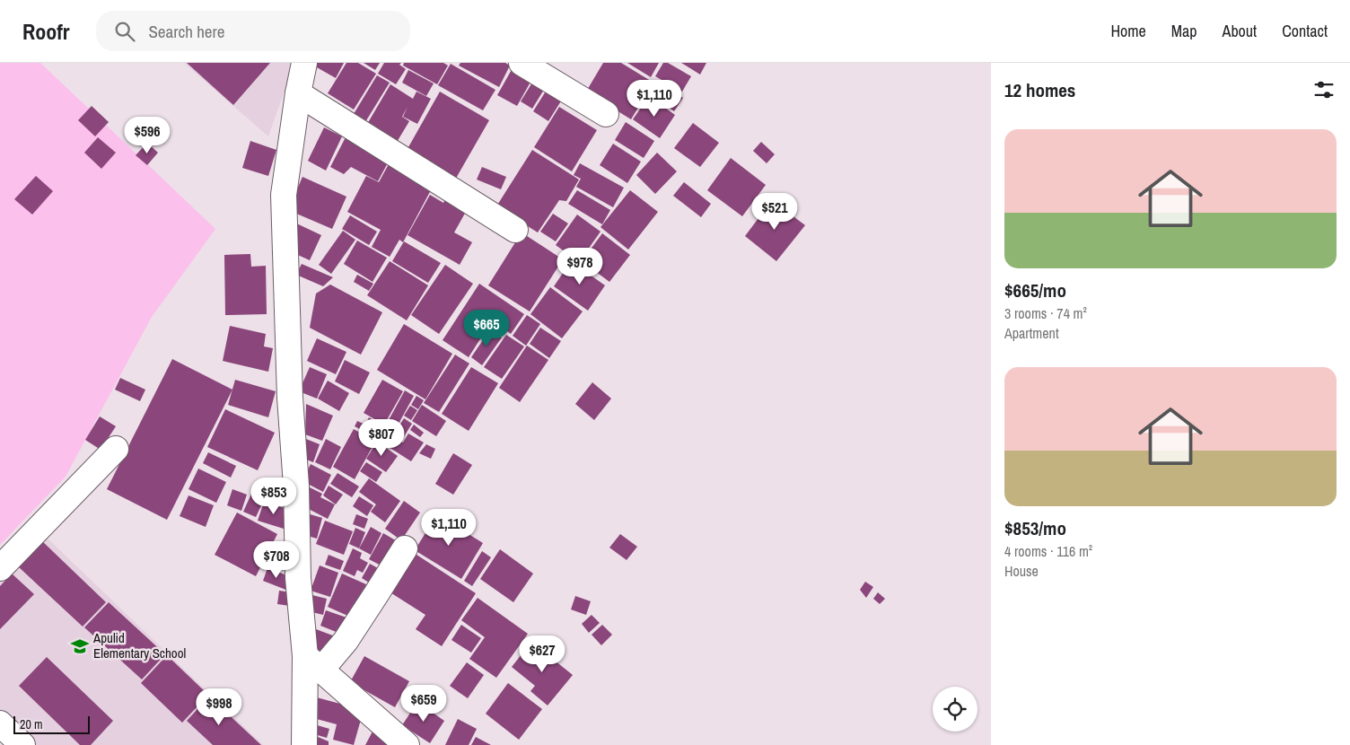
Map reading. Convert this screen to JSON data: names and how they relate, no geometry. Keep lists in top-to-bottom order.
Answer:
{
  "places": {
    "school or university": ["Apulid Elementary School"]
  },
  "scale_bar": "20 m",
  "page": {
    "header": "Roofr",
    "search": "Search here",
    "nav": [
      "Home",
      "Map",
      "About",
      "Contact"
    ],
    "heading": "12 homes",
    "price": [
      "$1,110",
      "$596",
      "$521",
      "$978",
      "$665",
      "$807",
      "$853",
      "$1,110",
      "$708",
      "$627",
      "$659",
      "$998"
    ],
    "list": [
      {
        "name": "$665/mo",
        "note": "3 rooms · 74 m² · Apartment"
      },
      {
        "name": "$853/mo",
        "note": "4 rooms · 116 m² · House"
      }
    ],
    "scale": "20 m"
  }
}
